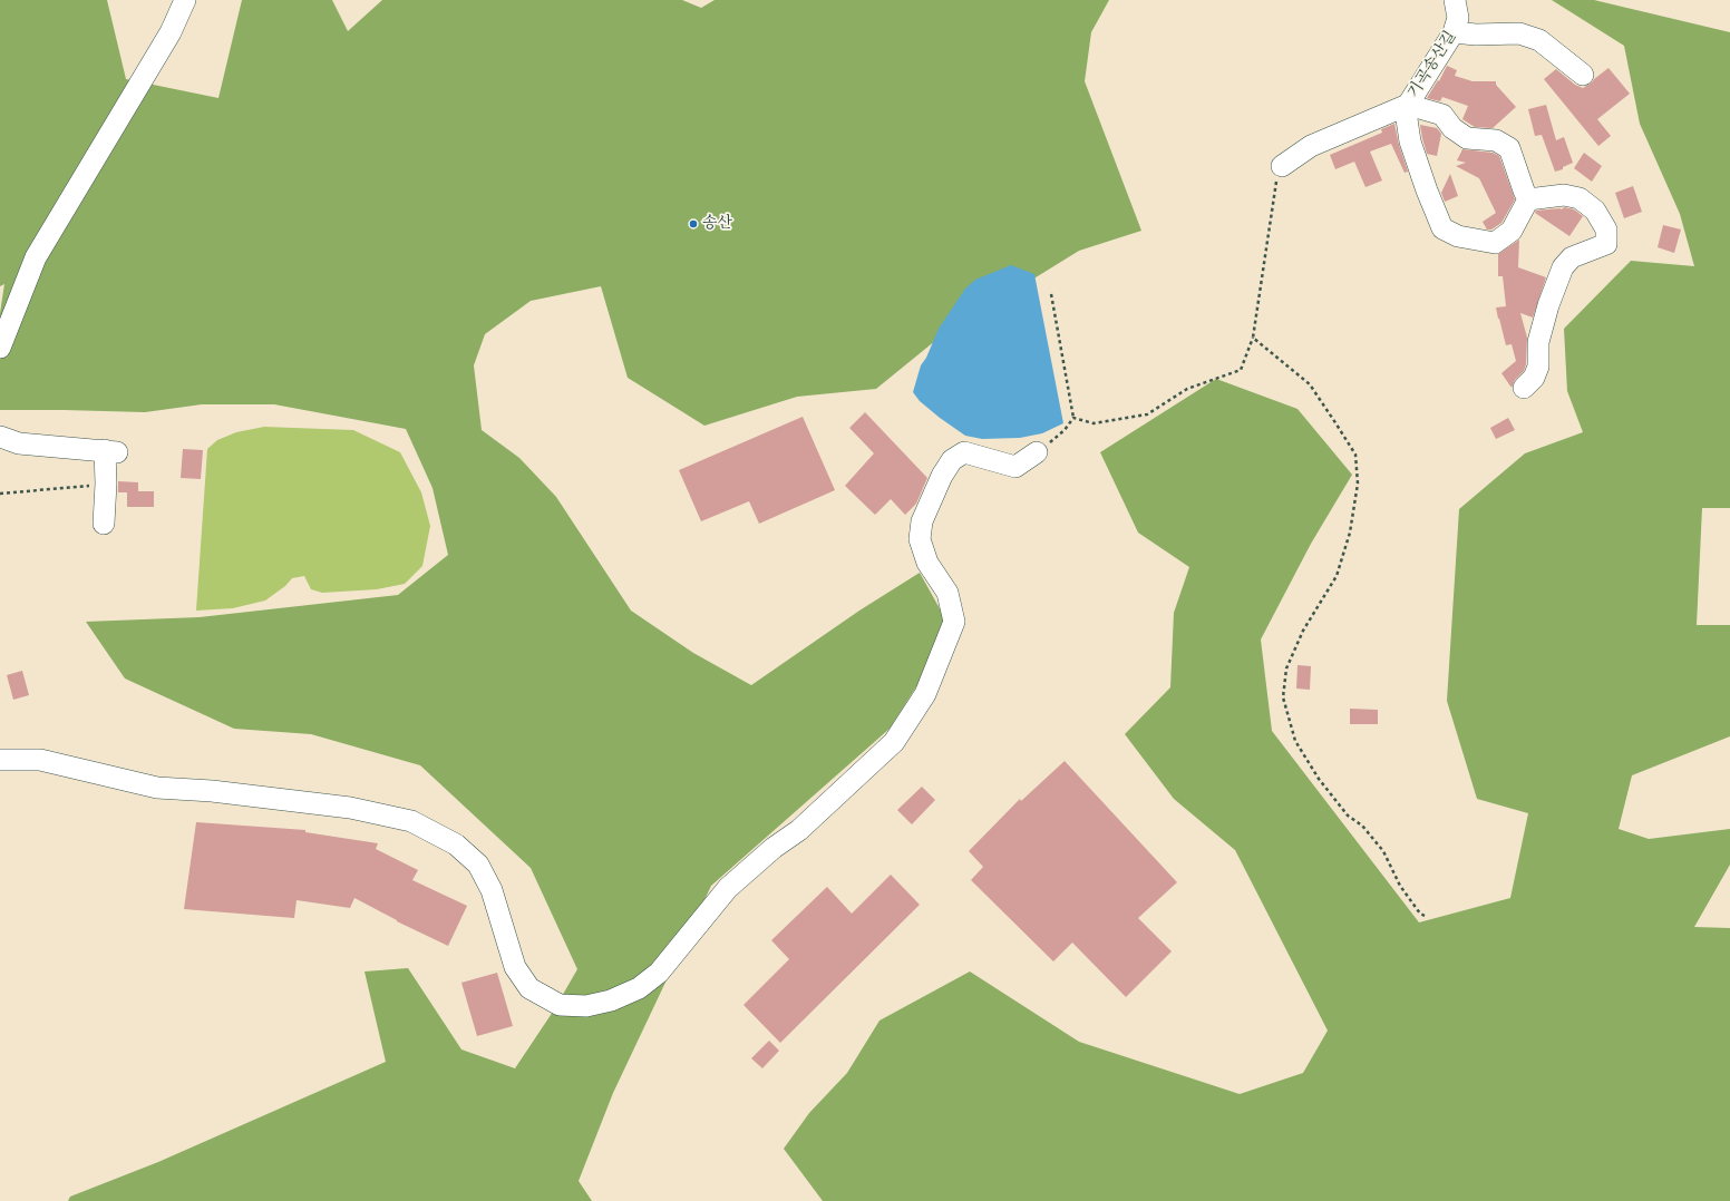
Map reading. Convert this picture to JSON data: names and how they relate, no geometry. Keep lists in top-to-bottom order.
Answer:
{
  "streets": {
    "street": ["기곡송산길"]
  },
  "places": ["송산"]
}
